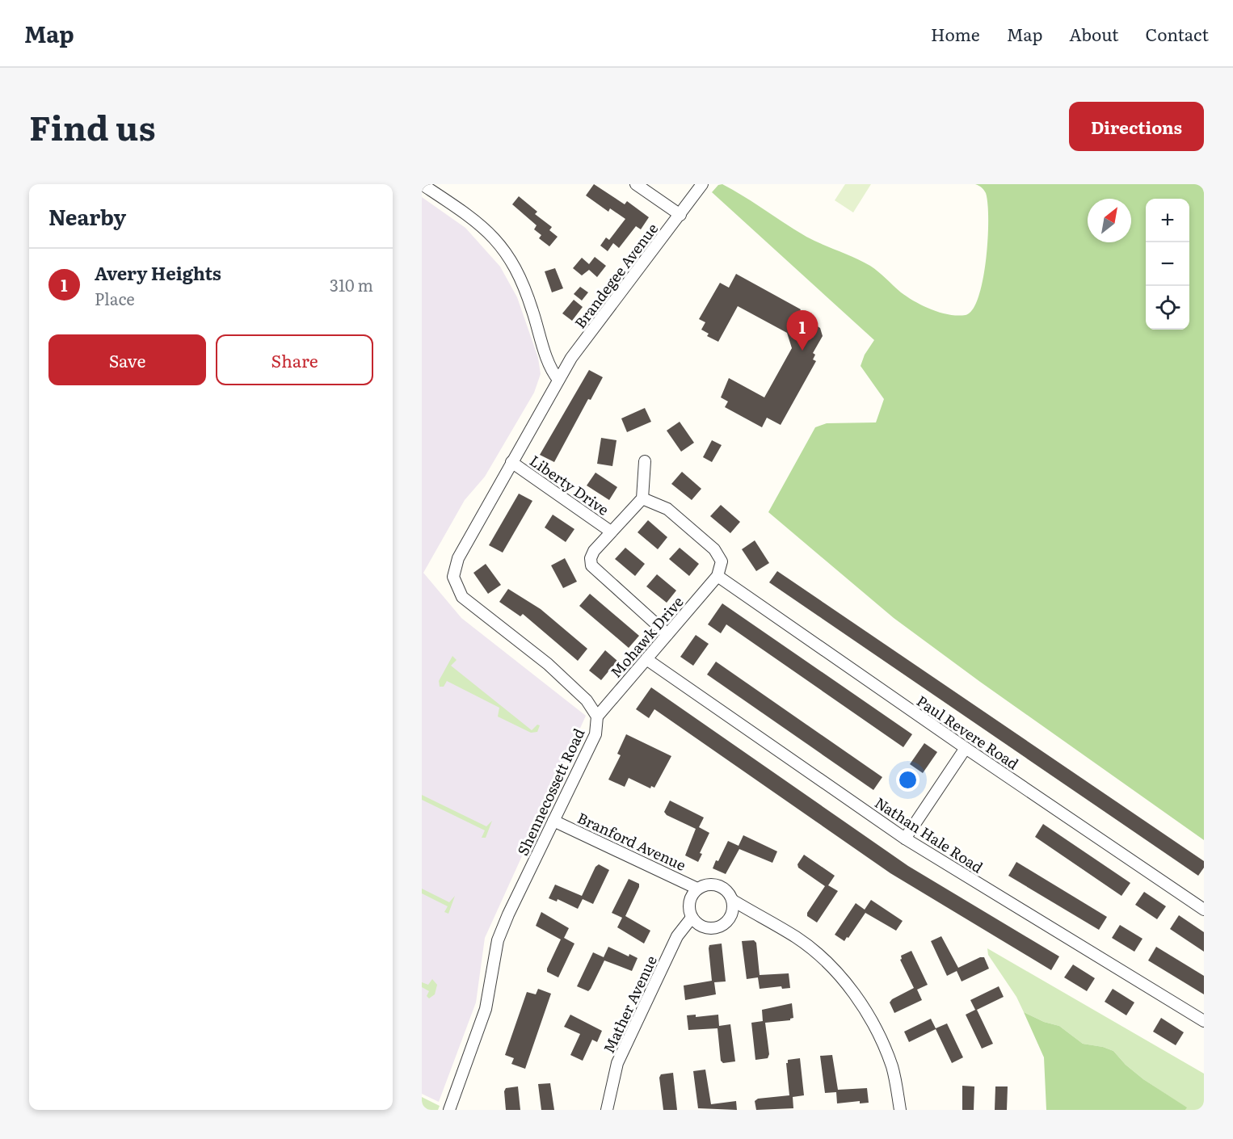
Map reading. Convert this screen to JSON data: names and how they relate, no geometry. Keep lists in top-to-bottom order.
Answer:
{
  "streets": {
    "street": [
      "Brandegee Avenue",
      "Liberty Drive",
      "Mohawk Drive",
      "Paul Revere Road",
      "Shennecossett Road",
      "Nathan Hale Road",
      "Branford Avenue",
      "Mather Avenue"
    ]
  },
  "crossings": [
    ["Brandegee Avenue", "Shennecossett Road"],
    ["Liberty Drive", "Shennecossett Road"],
    ["Mohawk Drive", "Paul Revere Road"],
    ["Mohawk Drive", "Shennecossett Road"],
    ["Mohawk Drive", "Nathan Hale Road"],
    ["Shennecossett Road", "Branford Avenue"],
    ["Branford Avenue", "Mather Avenue"]
  ],
  "north": "top right",
  "page": {
    "header": "Map",
    "nav": [
      "Home",
      "Map",
      "About",
      "Contact"
    ],
    "title": "Find us",
    "buttons": [
      "Directions",
      ["Save", "Share"]
    ],
    "heading": "Nearby",
    "map_buttons": ["+", "−"],
    "list": [
      {
        "mark": "1",
        "name": "Avery Heights",
        "note": "Place",
        "value": "310 m"
      }
    ],
    "pins": "1"
  }
}
